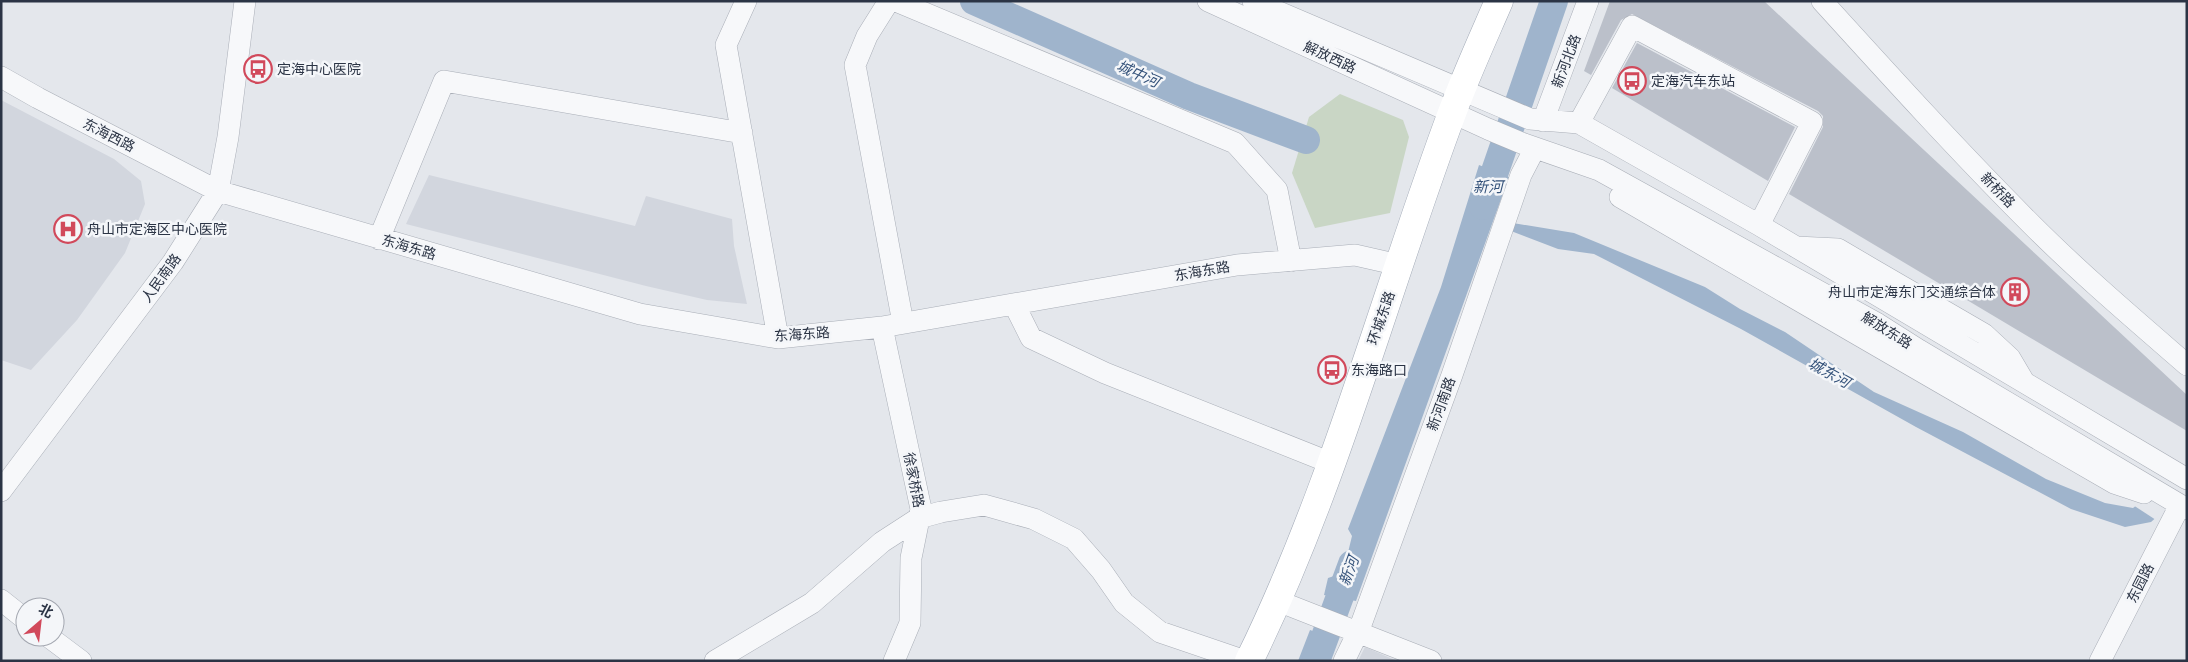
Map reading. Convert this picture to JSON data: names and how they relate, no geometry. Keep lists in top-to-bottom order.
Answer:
{
  "streets": {
    "main road": ["环城东路"],
    "street": [
      "解放西路",
      "新河北路",
      "东海西路",
      "新桥路",
      "东海东路",
      "人民南路",
      "解放东路",
      "新河南路",
      "徐家桥路",
      "东园路"
    ]
  },
  "crossings": [
    ["解放西路", "环城东路"],
    ["东海西路", "东海东路"],
    ["东海西路", "人民南路"],
    ["东海东路", "人民南路"],
    ["东海东路", "环城东路"],
    ["东海东路", "徐家桥路"],
    ["解放东路", "新河南路"],
    ["解放东路", "东园路"]
  ],
  "water": ["城中河", "新河", "城东河"],
  "places": {
    "bus stop": ["定海中心医院", "定海汽车东站", "东海路口"],
    "hospital": ["舟山市定海区中心医院"],
    "building": ["舟山市定海东门交通综合体"]
  },
  "north": "top right"
}
